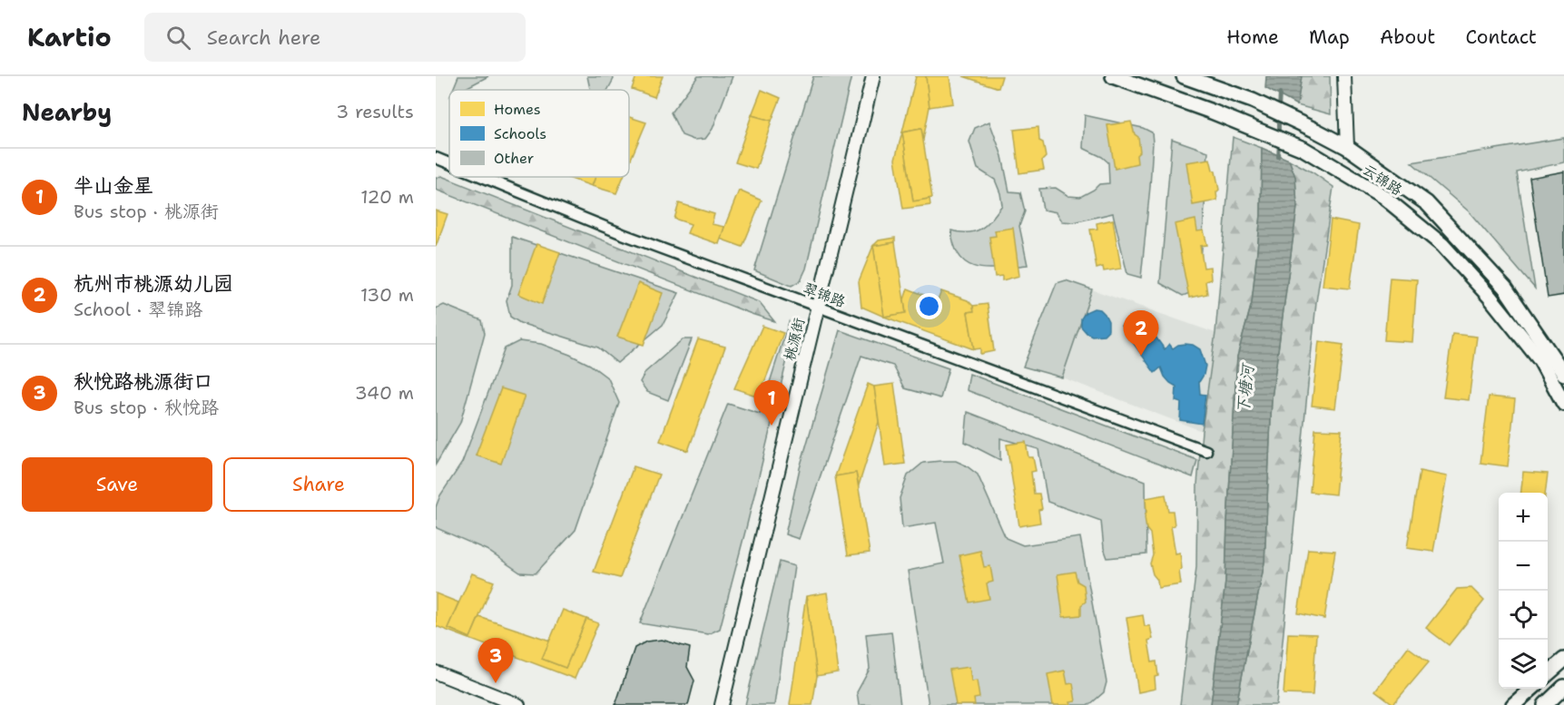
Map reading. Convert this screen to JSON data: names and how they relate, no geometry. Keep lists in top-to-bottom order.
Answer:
{
  "streets": {
    "main road": ["云锦路"],
    "street": ["翠锦路", "桃源街"]
  },
  "crossings": [
    ["翠锦路", "桃源街"]
  ],
  "water": ["下塘河"],
  "legend": ["Homes", "Schools", "Other"],
  "page": {
    "header": "Kartio",
    "search": "Search here",
    "nav": [
      "Home",
      "Map",
      "About",
      "Contact"
    ],
    "heading": ["Nearby", "3 results"],
    "list": [
      {
        "mark": "1",
        "name": "半山金星",
        "note": "Bus stop · 桃源街",
        "value": "120 m"
      },
      {
        "mark": "2",
        "name": "杭州市桃源幼儿园",
        "note": "School · 翠锦路",
        "value": "130 m"
      },
      {
        "mark": "3",
        "name": "秋悦路桃源街口",
        "note": "Bus stop · 秋悦路",
        "value": "340 m"
      }
    ],
    "pins": ["2", "1", "3"],
    "buttons": ["Save", "Share"],
    "map_buttons": ["+", "−"]
  }
}
